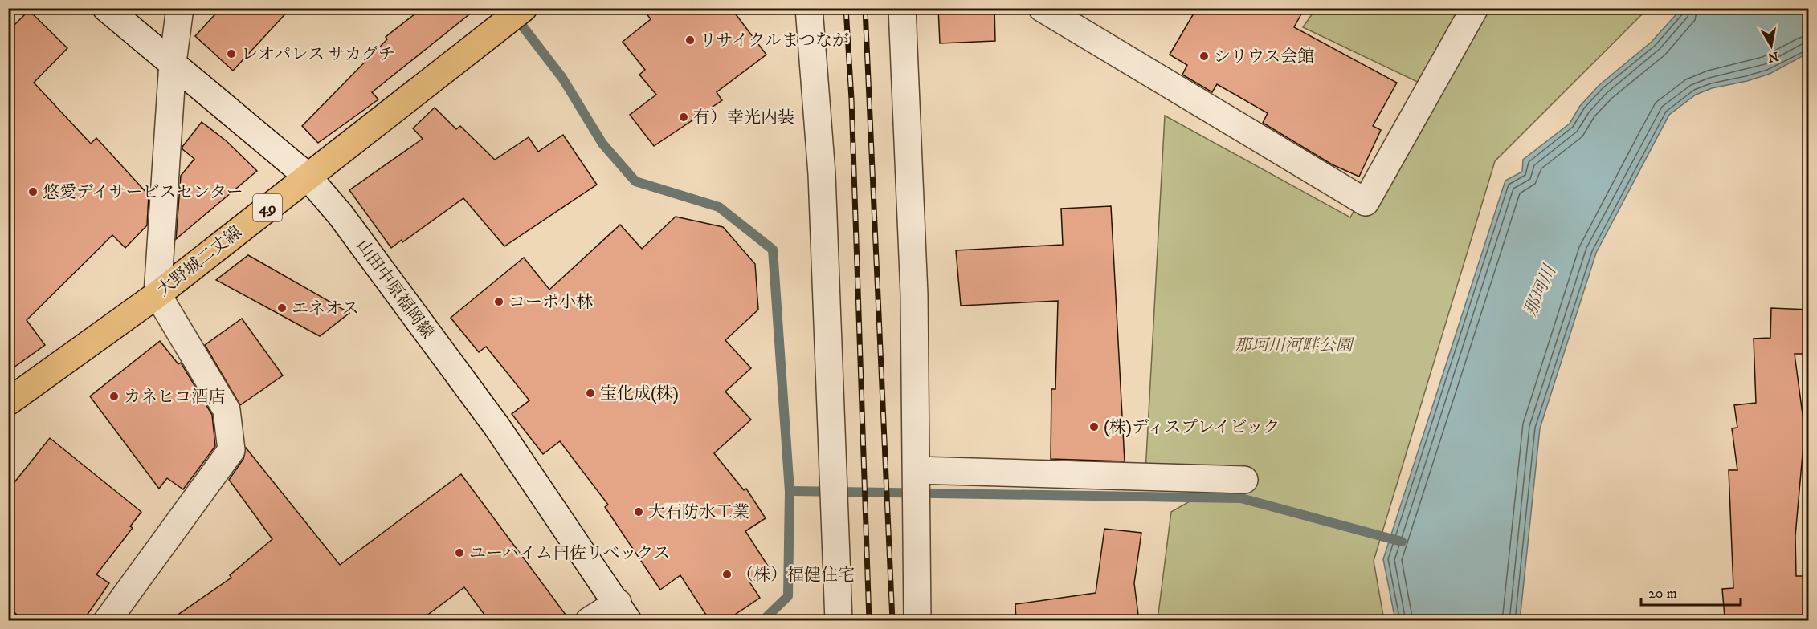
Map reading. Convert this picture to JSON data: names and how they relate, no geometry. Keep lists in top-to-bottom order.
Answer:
{
  "streets": {
    "main road": ["49", "大野城二丈線"],
    "street": ["山田中原福岡線"]
  },
  "crossings": [
    ["大野城二丈線", "山田中原福岡線"]
  ],
  "water": ["那珂川"],
  "parks": ["那珂川河畔公園"],
  "places": [
    "リサイクルまつなが",
    "レオパレス サカグチ",
    "シリウス会館",
    "有）幸光内装",
    "悠愛デイサービスセンター",
    "コーポ小林",
    "エネオス",
    "宝化成(株)",
    "カネヒコ酒店",
    "(株)ディスプレイビック",
    "大石防水工業",
    "ユーハイム曰佐リベックス",
    "（株）福健住宅"
  ],
  "scale_bar": "20 m",
  "north": "bottom"
}
